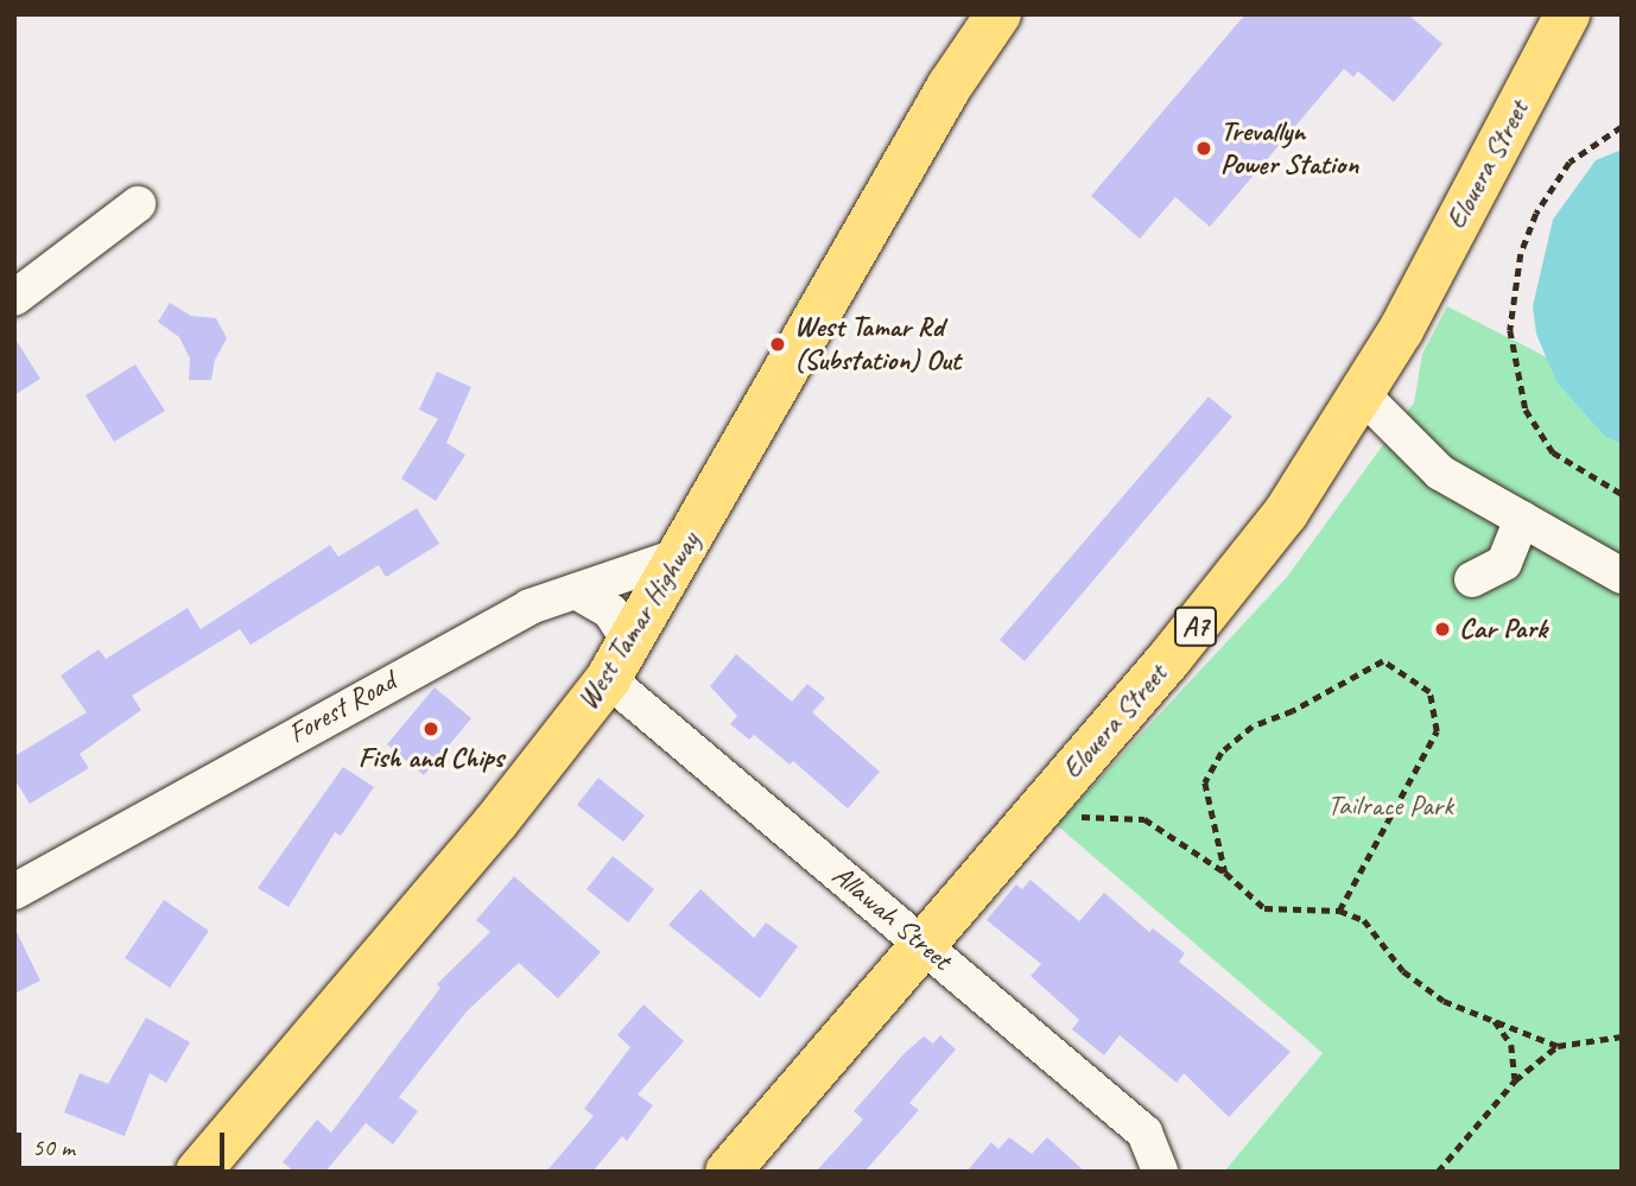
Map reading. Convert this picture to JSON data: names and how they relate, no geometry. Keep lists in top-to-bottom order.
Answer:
{
  "streets": {
    "highway": ["Elouera Street", "West Tamar Highway", "A7"],
    "street": ["Forest Road", "Allawah Street"]
  },
  "crossings": [
    ["Elouera Street", "Allawah Street"],
    ["West Tamar Highway", "Forest Road"],
    ["West Tamar Highway", "Allawah Street"],
    ["Forest Road", "Allawah Street"]
  ],
  "parks": ["Tailrace Park"],
  "places": [
    "Trevallyn Power Station",
    "West Tamar Rd (Substation) Out",
    "Car Park",
    "Fish and Chips"
  ],
  "scale_bar": "50 m"
}
